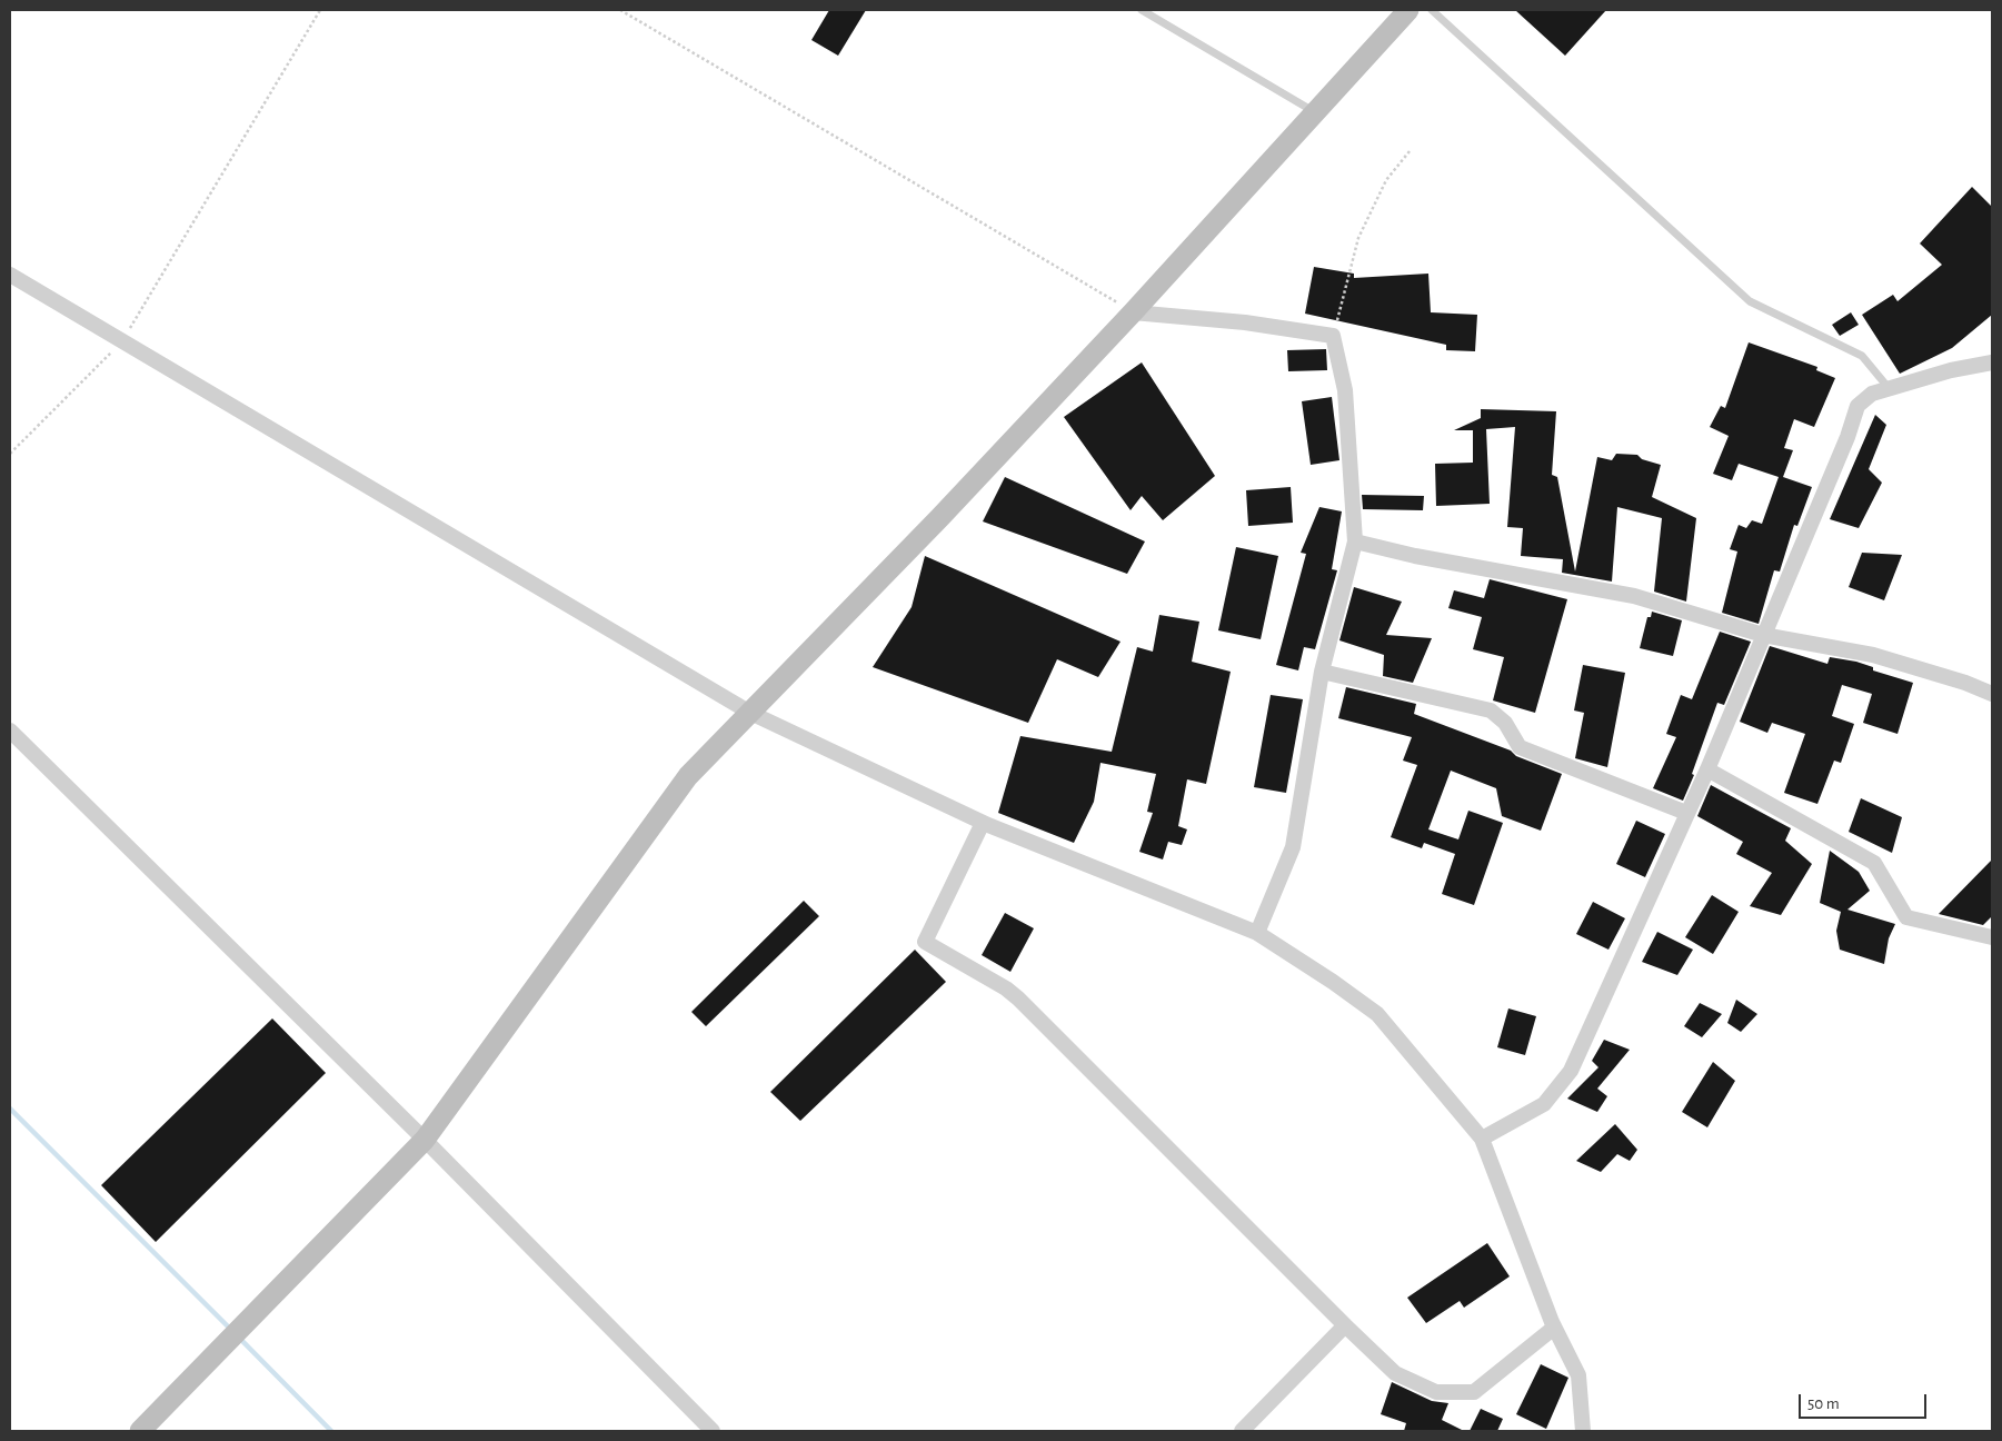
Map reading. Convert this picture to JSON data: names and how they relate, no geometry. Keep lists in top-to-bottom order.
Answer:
{
  "scale_bar": "50 m"
}
